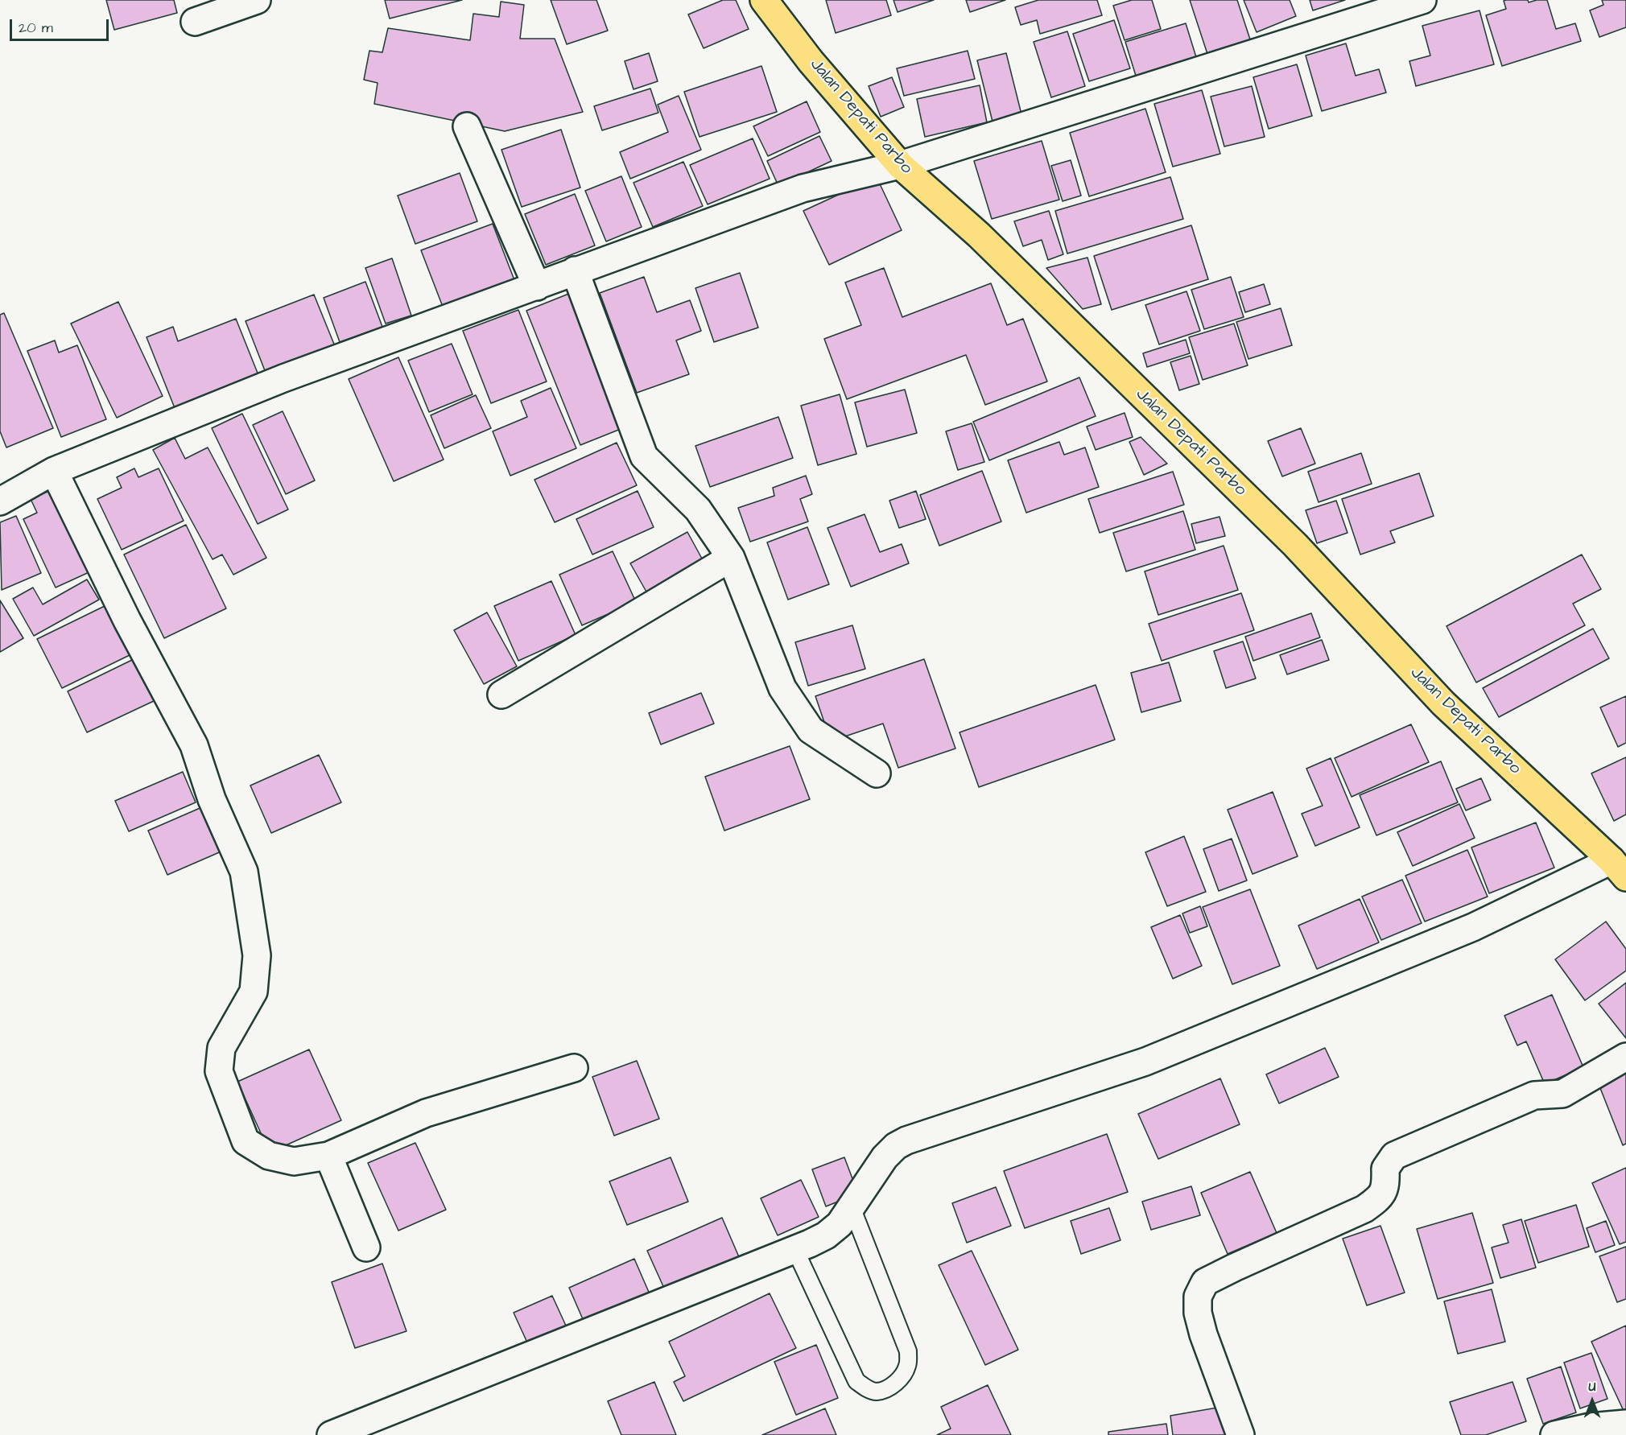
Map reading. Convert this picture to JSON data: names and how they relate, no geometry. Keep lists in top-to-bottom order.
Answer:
{
  "streets": {
    "main road": ["Jalan Depati Parbo"]
  },
  "scale_bar": "20 m",
  "north": "top"
}
